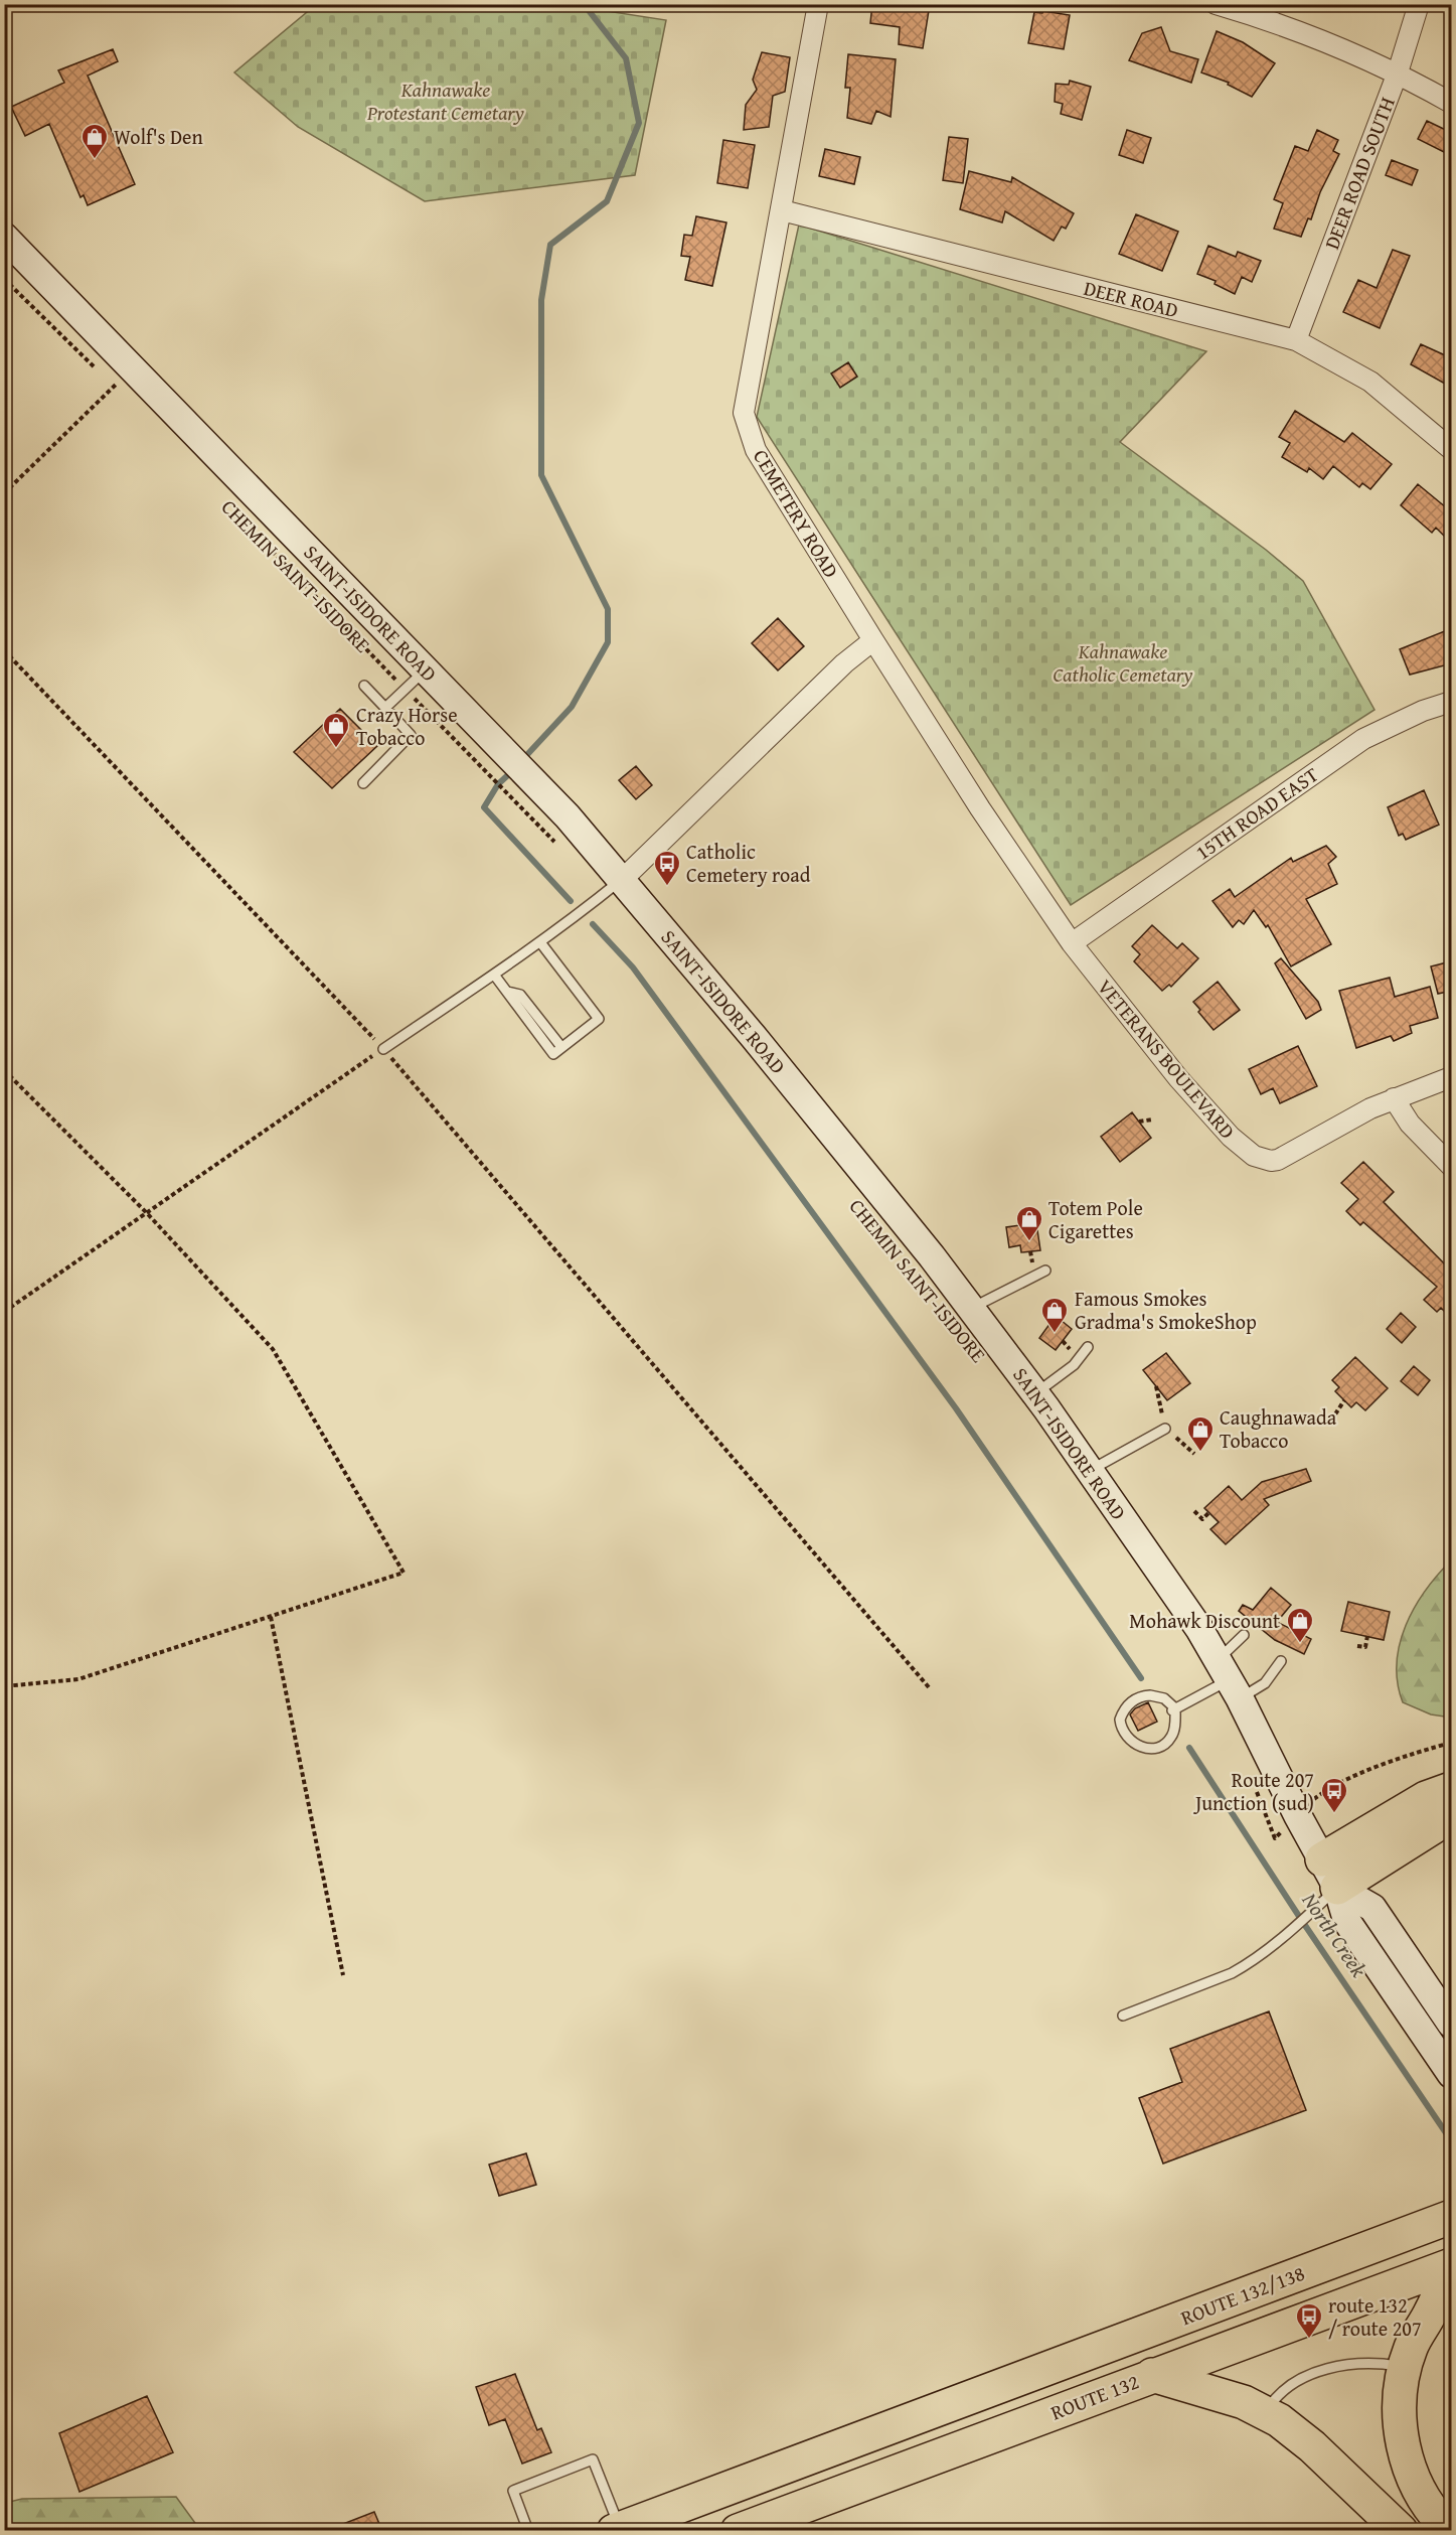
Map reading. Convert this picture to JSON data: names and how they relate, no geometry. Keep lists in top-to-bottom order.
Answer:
{
  "streets": {
    "highway": ["ROUTE 132/138", "ROUTE 132"],
    "street": [
      "DEER ROAD SOUTH",
      "DEER ROAD",
      "CEMETERY ROAD",
      "SAINT-ISIDORE ROAD",
      "15TH ROAD EAST",
      "VETERANS BOULEVARD"
    ],
    "path": ["CHEMIN SAINT-ISIDORE"]
  },
  "crossings": [
    ["DEER ROAD SOUTH", "DEER ROAD"],
    ["DEER ROAD", "CEMETERY ROAD"],
    ["CEMETERY ROAD", "VETERANS BOULEVARD"],
    ["15TH ROAD EAST", "VETERANS BOULEVARD"]
  ],
  "water": ["North Creek"],
  "parks": ["Kahnawake Protestant Cemetary", "Kahnawake Catholic Cemetary"],
  "places": {
    "shop": [
      "Wolf's Den",
      "Crazy Horse Tobacco",
      "Totem Pole Cigarettes",
      "Famous Smokes Gradma's SmokeShop",
      "Caughnawada Tobacco",
      "Mohawk Discount"
    ],
    "bus stop": ["Catholic Cemetery road", "Route 207 Junction (sud)", "route 132 / route 207"]
  }
}
